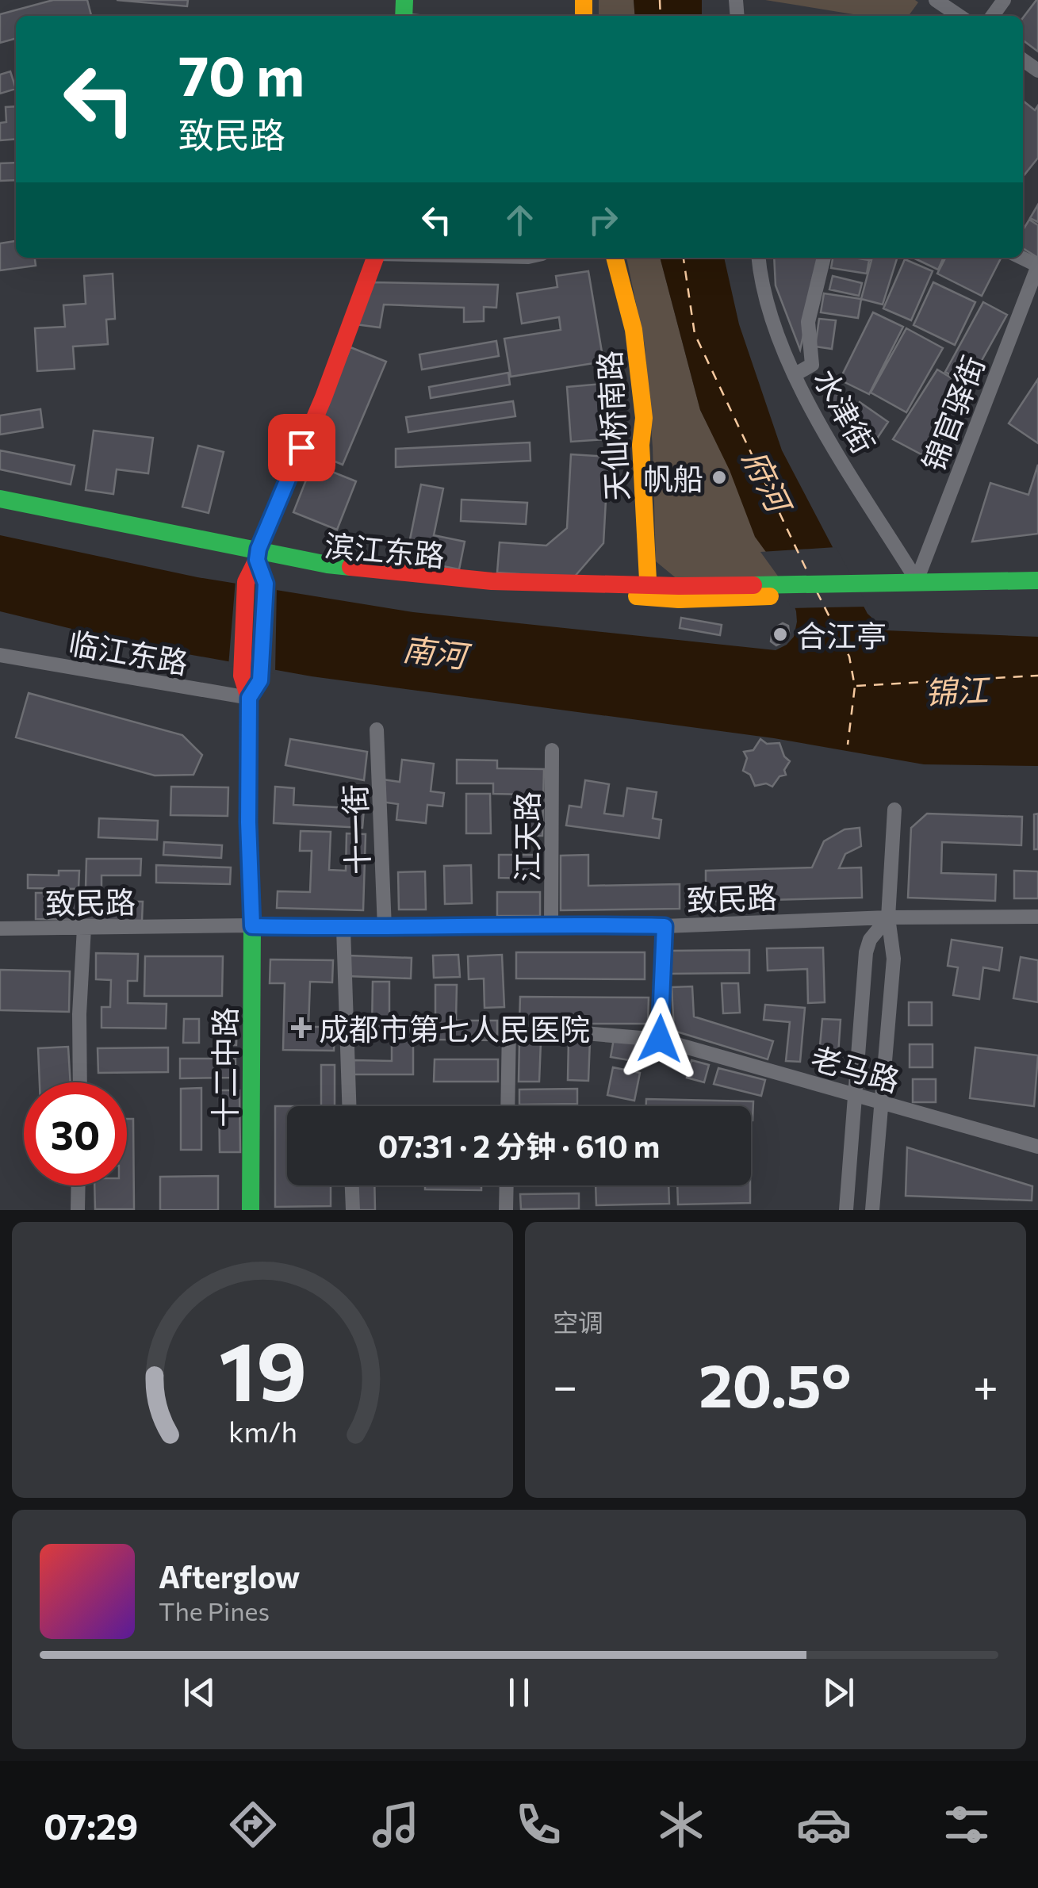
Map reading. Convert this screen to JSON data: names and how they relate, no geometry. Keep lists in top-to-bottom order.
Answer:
{
  "streets": {
    "main road": ["天仙桥南路", "滨江东路", "十二中路"],
    "street": [
      "水津街",
      "锦官驿街",
      "临江东路",
      "十一街",
      "江天路",
      "致民路",
      "老马路"
    ]
  },
  "crossings": [
    ["水津街", "锦官驿街"],
    ["天仙桥南路", "滨江东路"],
    ["临江东路", "十二中路"],
    ["十一街", "致民路"],
    ["江天路", "致民路"],
    ["致民路", "十二中路"]
  ],
  "water": ["府河", "南河", "锦江"],
  "places": {
    "other": ["帆船", "合江亭"],
    "health": ["成都市第七人民医院"]
  },
  "page": {
    "turn": ["70 m", "致民路"],
    "limit": "30",
    "trip": "07:31 · 2 分钟 · 610 m",
    "tile": "空调",
    "heat": ["−", "20.5°", "+"],
    "song": ["Afterglow", "The Pines"],
    "tabs": "07:29",
    "gauge": ["19", "km/h"]
  }
}
